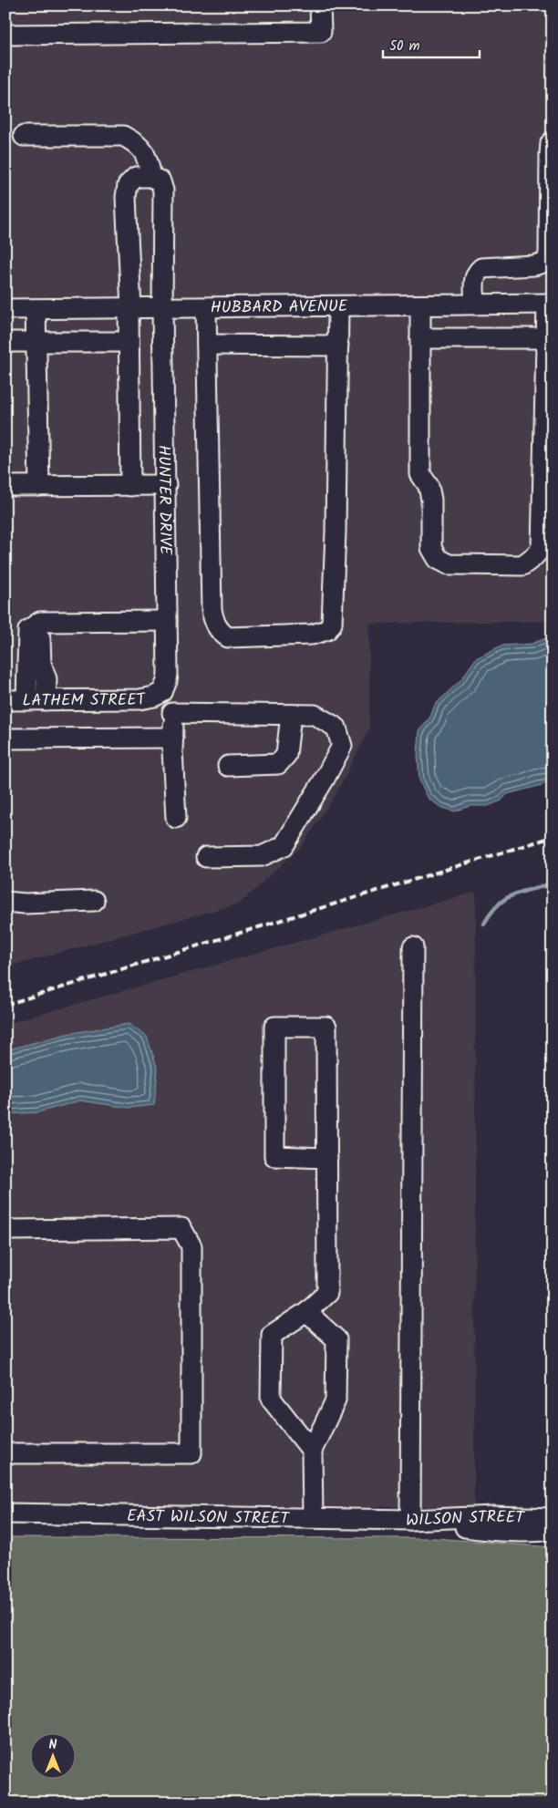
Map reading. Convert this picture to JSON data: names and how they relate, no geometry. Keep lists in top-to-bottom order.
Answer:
{
  "streets": {
    "street": [
      "HUBBARD AVENUE",
      "HUNTER DRIVE",
      "LATHEM STREET",
      "EAST WILSON STREET",
      "WILSON STREET"
    ]
  },
  "crossings": [
    ["HUBBARD AVENUE", "HUNTER DRIVE"],
    ["HUNTER DRIVE", "LATHEM STREET"],
    ["EAST WILSON STREET", "WILSON STREET"]
  ],
  "scale_bar": "50 m",
  "north": "top"
}
